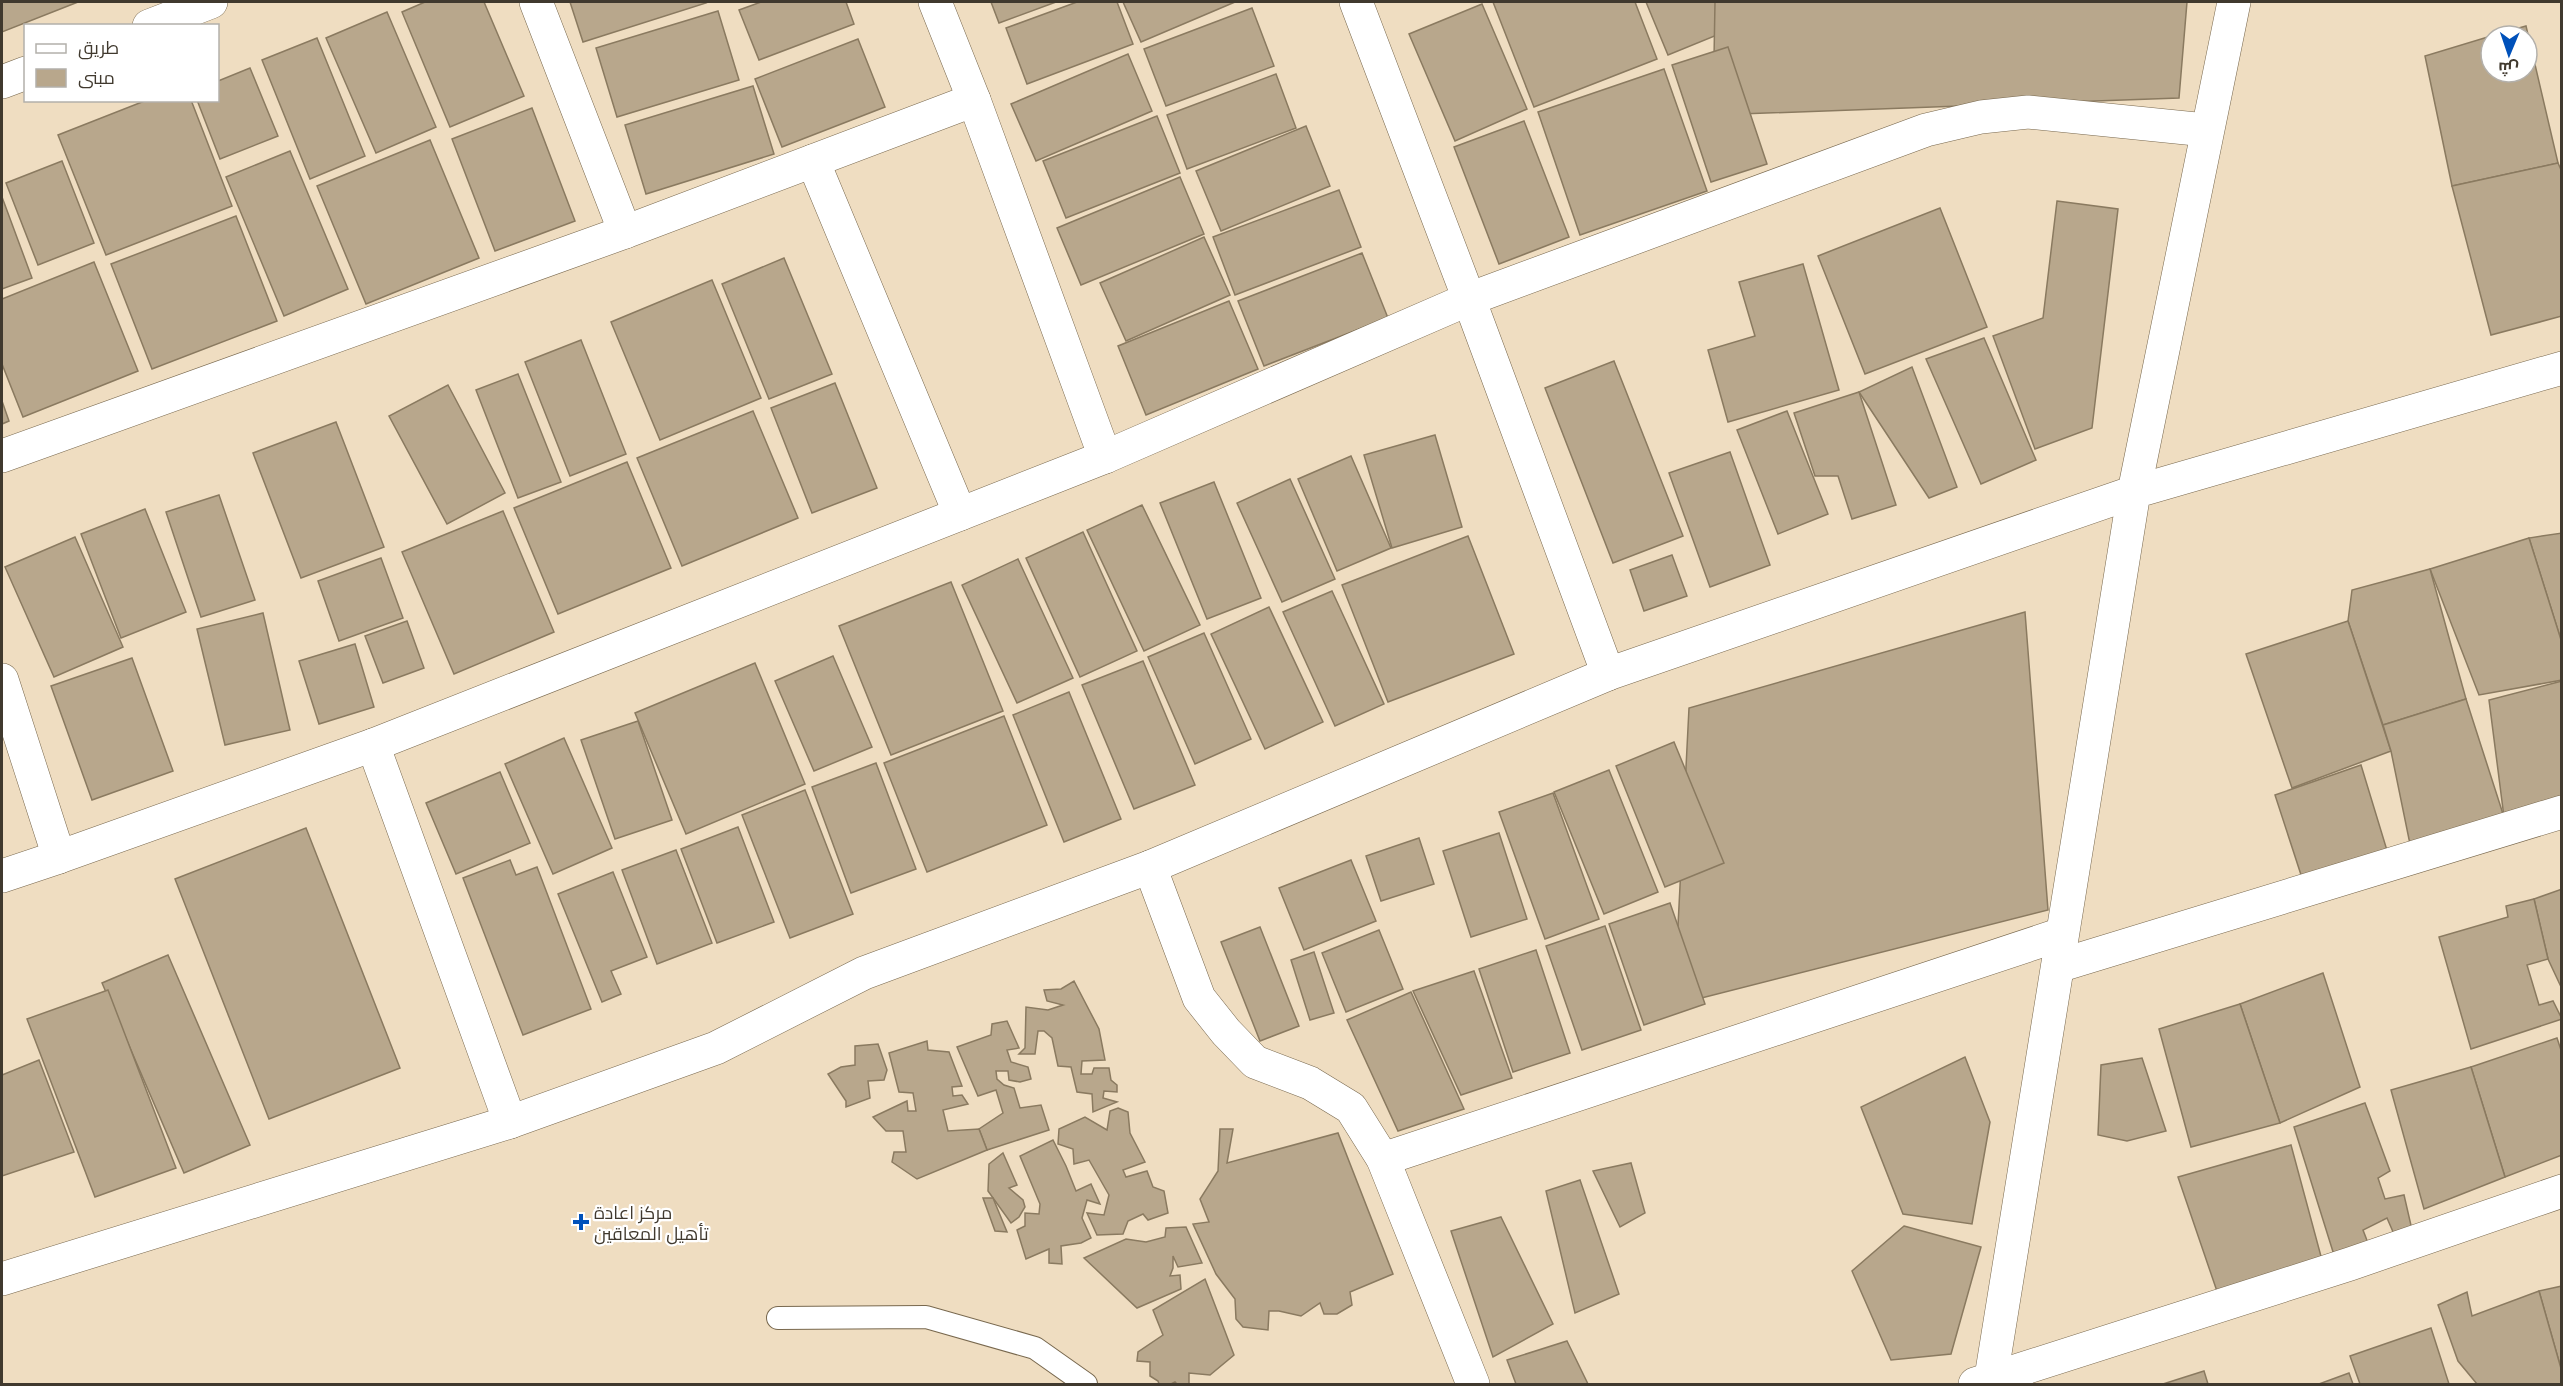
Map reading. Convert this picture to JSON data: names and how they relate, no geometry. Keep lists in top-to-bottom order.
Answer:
{
  "places": {
    "health": ["مركز اعادة تأهيل المعاقين"]
  },
  "legend": ["طريق", "مبنى"],
  "north": "bottom"
}
